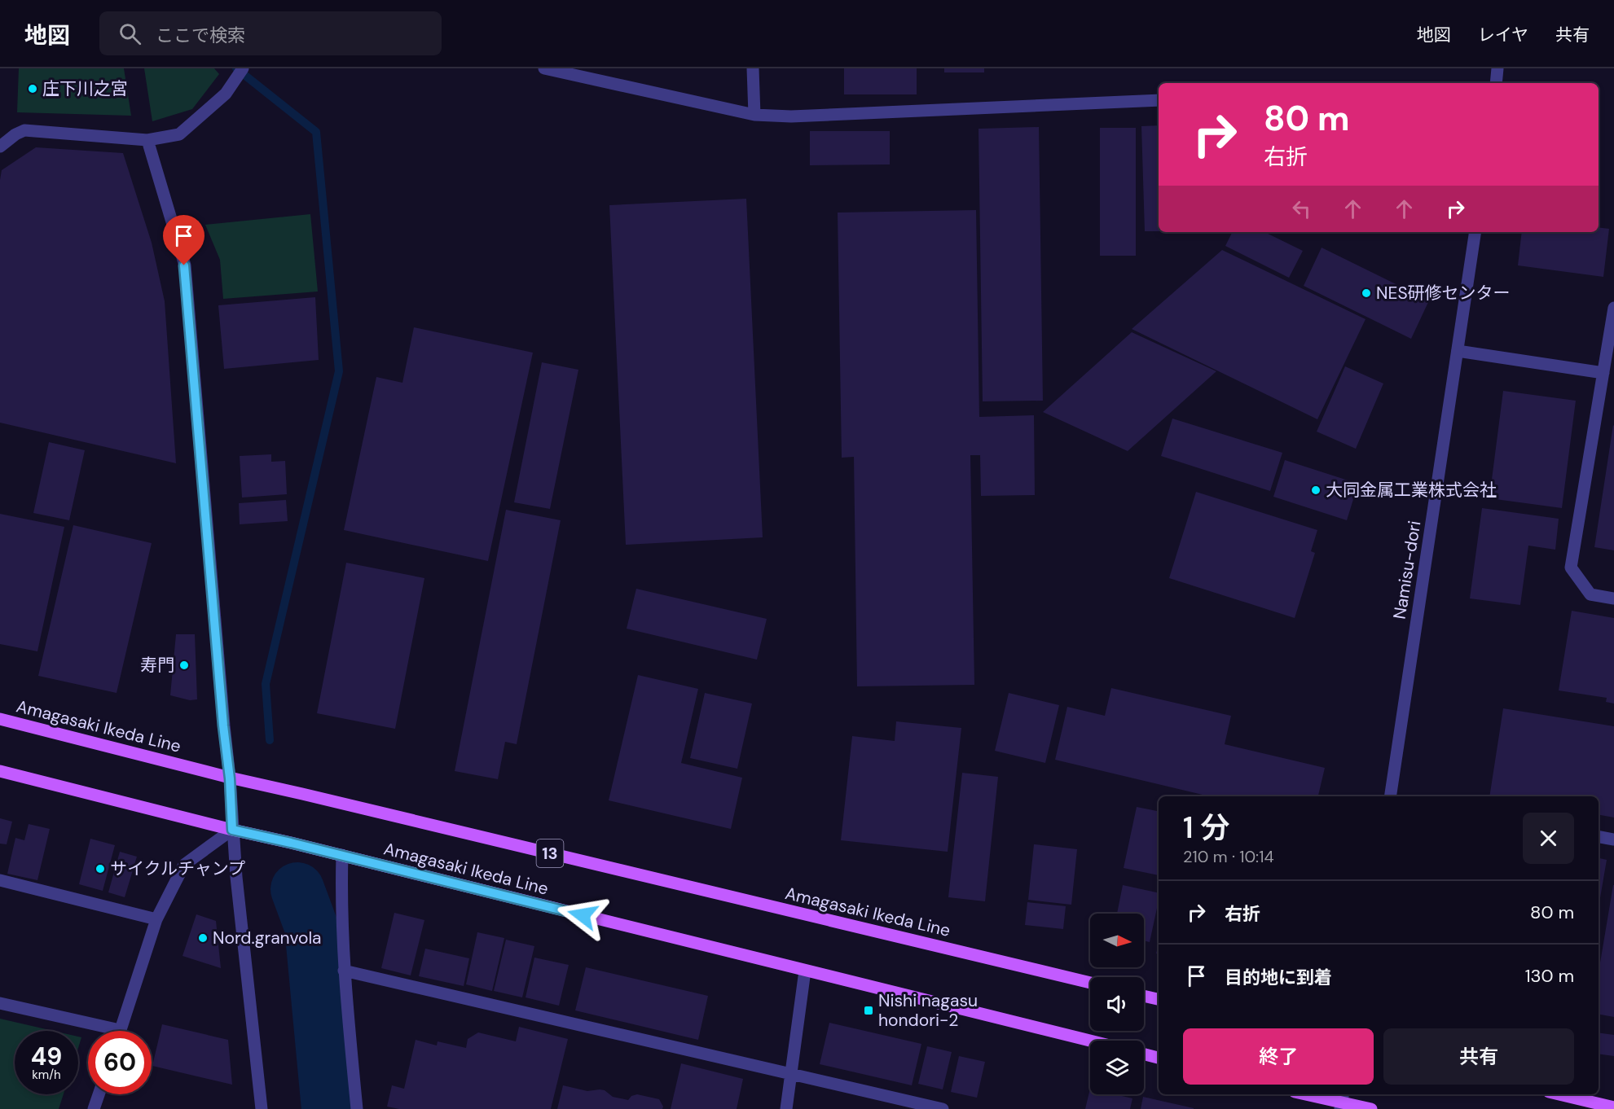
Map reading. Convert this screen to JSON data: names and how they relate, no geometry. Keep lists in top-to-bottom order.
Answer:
{
  "streets": {
    "main road": ["Amagasaki Ikeda Line", "13"],
    "street": ["Namisu-dori"]
  },
  "places": {
    "other": [
      "庄下川之宮",
      "NES研修センター",
      "大同金属工業株式会社",
      "寿門",
      "サイクルチャンプ",
      "Nord.granvola"
    ],
    "transit": ["Nishi nagasu hondori-2"]
  },
  "north": "right",
  "page": {
    "header": "地図",
    "search": "ここで検索",
    "nav": ["地図", "レイヤ", "共有"],
    "turn": ["80 m", "右折"],
    "heading": ["1 分", "210 m · 10:14"],
    "list": [
      {
        "name": "右折",
        "value": "80 m"
      },
      {
        "name": "目的地に到着",
        "value": "130 m"
      }
    ],
    "buttons": ["終了", "共有"],
    "speed": "49 km/h",
    "limit": "60"
  }
}
